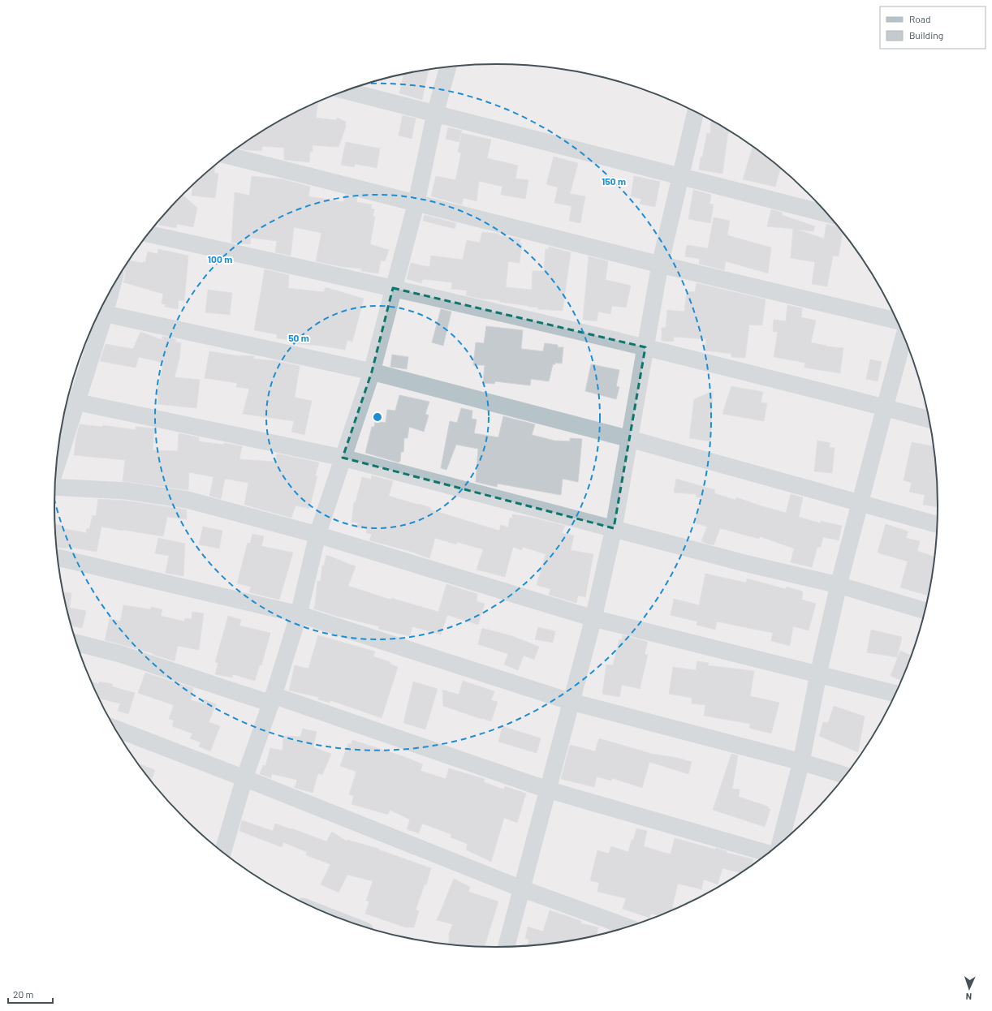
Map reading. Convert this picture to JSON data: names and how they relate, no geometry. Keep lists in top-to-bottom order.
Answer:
{
  "legend": ["Road", "Building"],
  "scale_bar": "20 m",
  "north": "bottom",
  "rings": ["150 m", "100 m", "50 m"]
}
